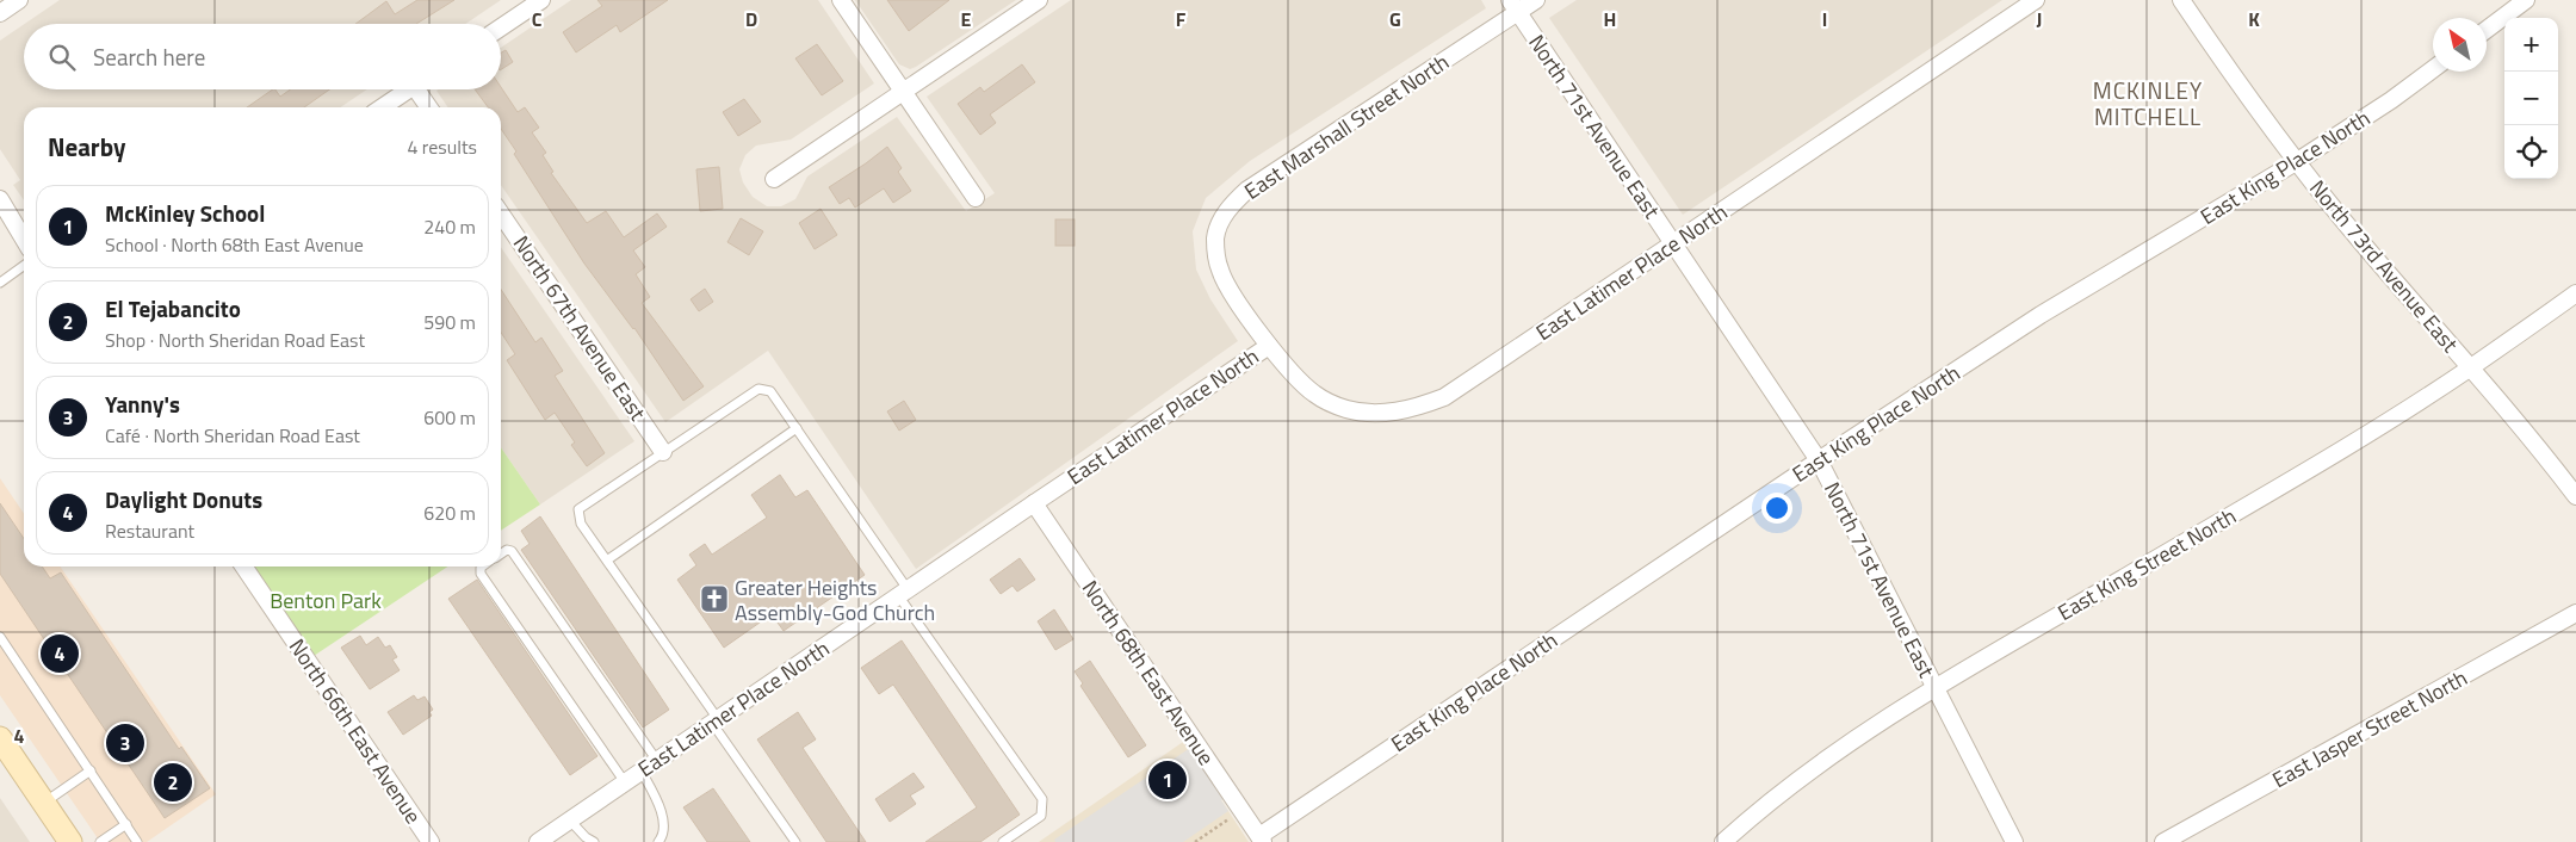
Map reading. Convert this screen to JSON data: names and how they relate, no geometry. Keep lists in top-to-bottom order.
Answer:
{
  "streets": {
    "street": [
      "East Marshall Street North",
      "North 71st Avenue East",
      "East King Place North",
      "North 73rd Avenue East",
      "East Latimer Place North",
      "North 67th Avenue East",
      "East King Street North",
      "North 68th East Avenue",
      "East Jasper Street North",
      "North 66th East Avenue"
    ]
  },
  "crossings": [
    ["East Marshall Street North", "North 71st Avenue East"],
    ["East Marshall Street North", "East Latimer Place North"],
    ["North 71st Avenue East", "East King Place North"],
    ["North 71st Avenue East", "East Latimer Place North"],
    ["North 71st Avenue East", "East King Street North"],
    ["East King Place North", "North 73rd Avenue East"],
    ["East King Place North", "North 68th East Avenue"],
    ["North 73rd Avenue East", "East King Street North"],
    ["East Latimer Place North", "North 68th East Avenue"]
  ],
  "districts": ["MCKINLEY MITCHELL"],
  "parks": ["Benton Park"],
  "places": {
    "church": ["Greater Heights Assembly-God Church"]
  },
  "north": "top left",
  "page": {
    "map_buttons": ["+", "−"],
    "search": "Search here",
    "heading": ["Nearby", "4 results"],
    "list": [
      {
        "mark": "1",
        "name": "McKinley School",
        "note": "School · North 68th East Avenue",
        "value": "240 m"
      },
      {
        "mark": "2",
        "name": "El Tejabancito",
        "note": "Shop · North Sheridan Road East",
        "value": "590 m"
      },
      {
        "mark": "3",
        "name": "Yanny's",
        "note": "Café · North Sheridan Road East",
        "value": "600 m"
      },
      {
        "mark": "4",
        "name": "Daylight Donuts",
        "note": "Restaurant",
        "value": "620 m"
      }
    ],
    "pins": [
      "4",
      "3",
      "1",
      "2"
    ]
  },
  "grid": {
    "columns": [
      "C",
      "D",
      "E",
      "F",
      "G",
      "H",
      "I",
      "J",
      "K"
    ],
    "rows": ["4"]
  }
}
